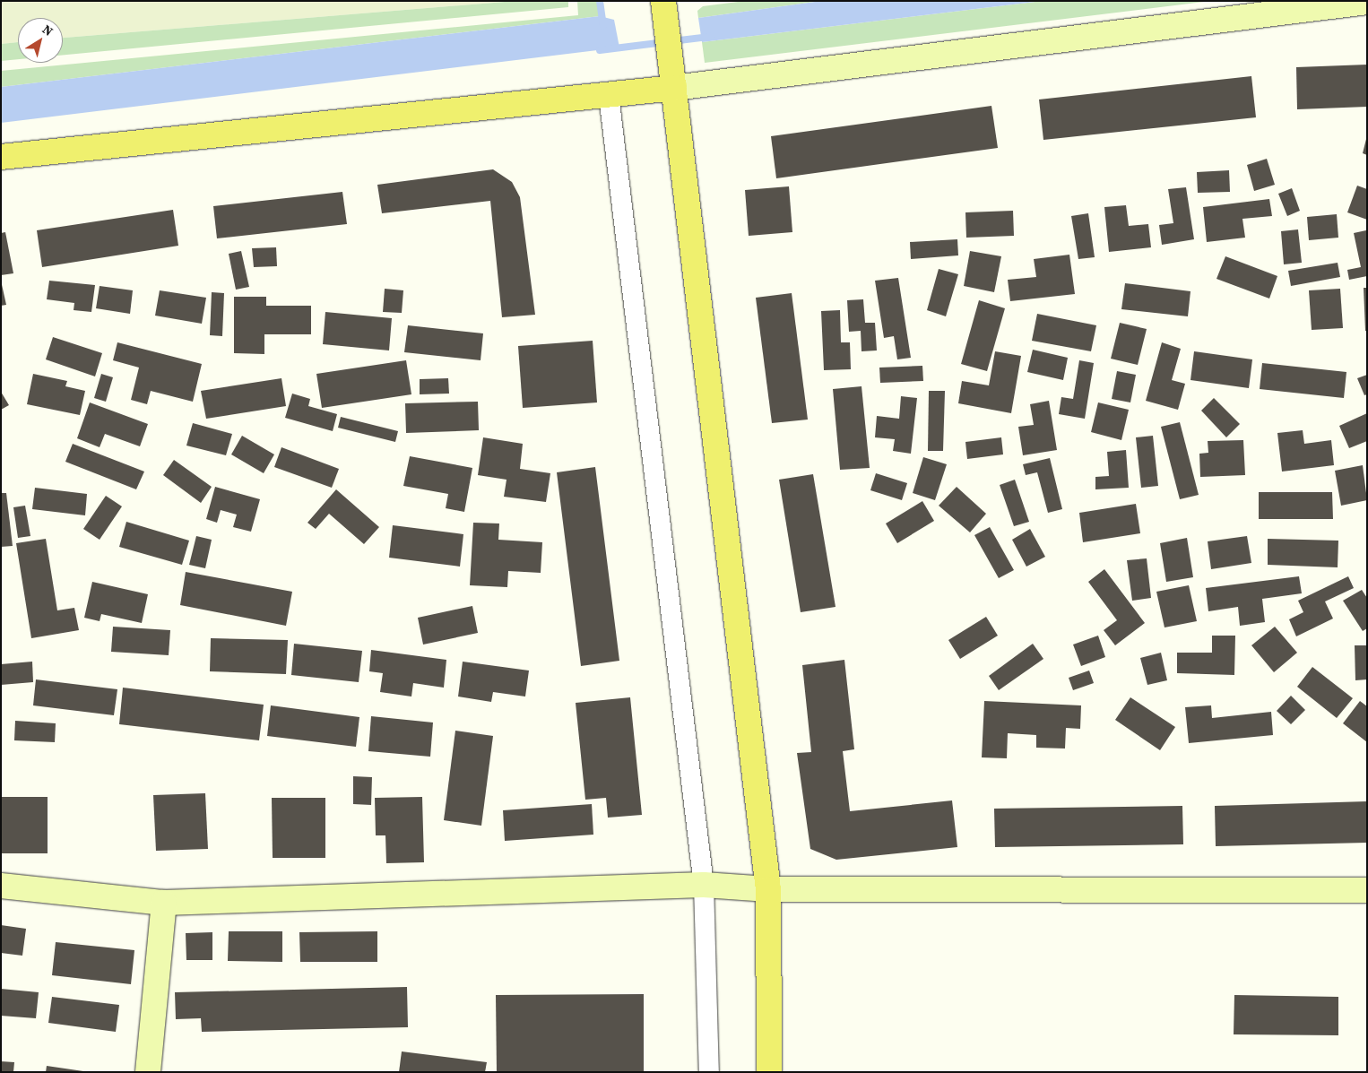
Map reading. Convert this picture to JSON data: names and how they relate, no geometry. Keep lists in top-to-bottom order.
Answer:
{
  "north": "top right"
}
